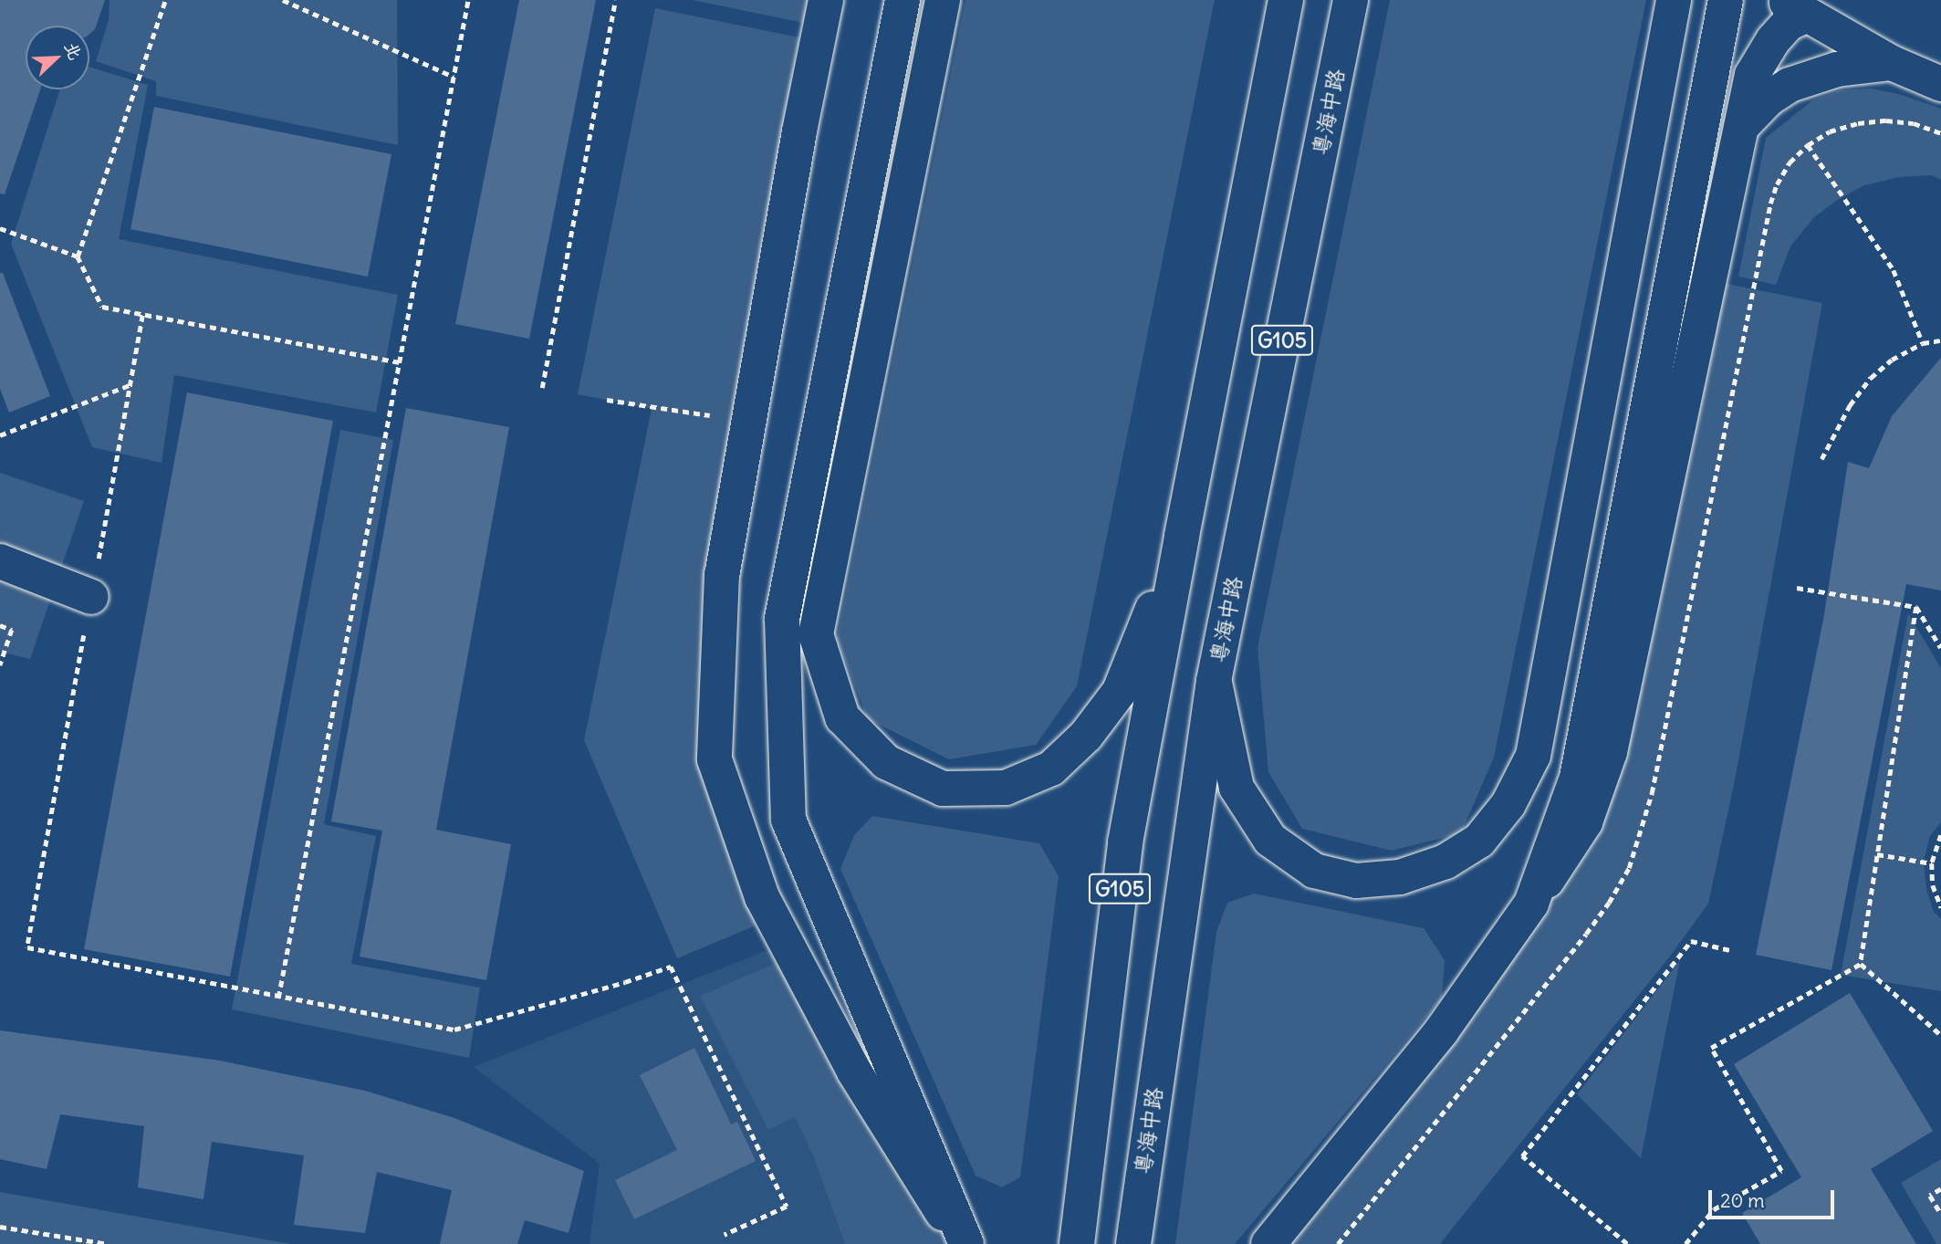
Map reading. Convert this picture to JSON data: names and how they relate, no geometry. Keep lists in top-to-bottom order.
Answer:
{
  "streets": {
    "main road": ["粤海中路", "G105"]
  },
  "scale_bar": "20 m",
  "north": "top right"
}
